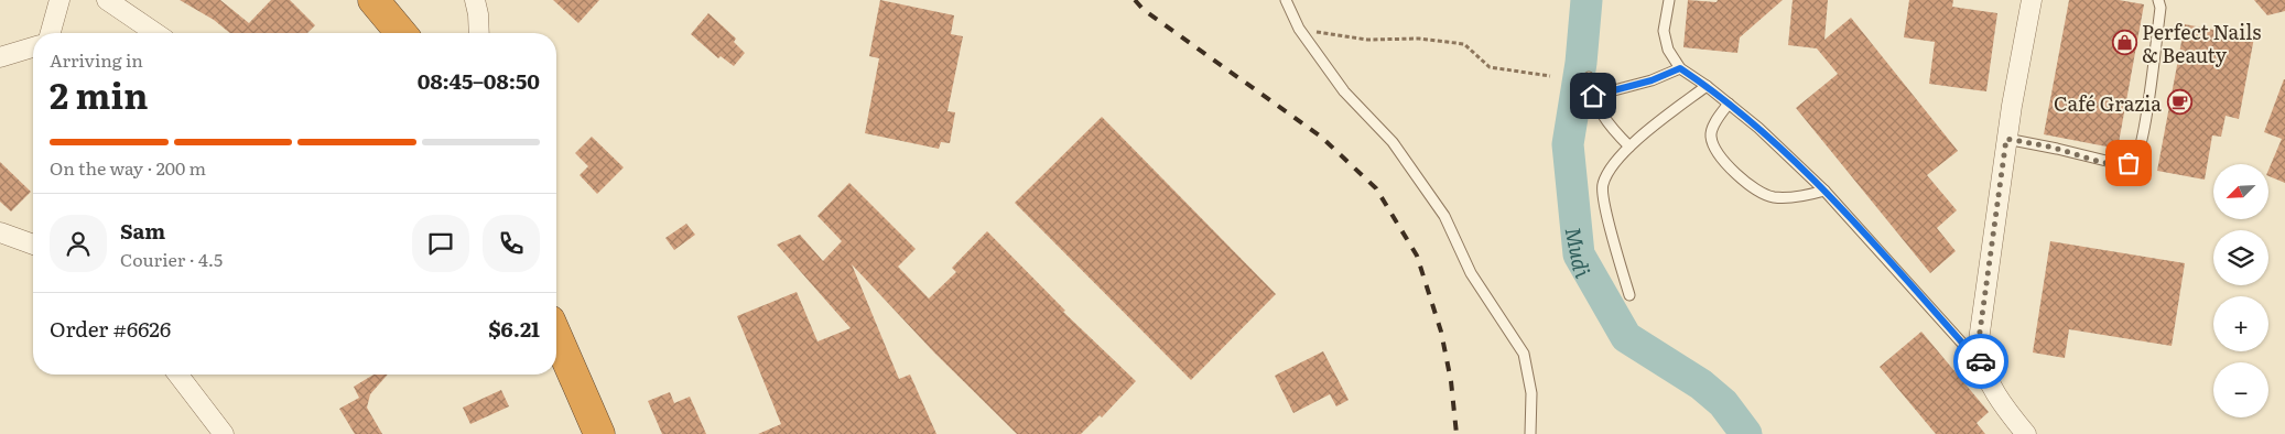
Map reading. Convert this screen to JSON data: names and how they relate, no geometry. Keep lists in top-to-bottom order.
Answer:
{
  "water": ["Mudi"],
  "places": {
    "shop": ["Perfect Nails & Beauty"],
    "cafe": ["Café Grazia"]
  },
  "north": "bottom left",
  "page": {
    "heading": ["2 min", "Arriving in", "08:45–08:50"],
    "panel": [
      "Sam",
      "Courier · 4.5",
      "Order #6626",
      "$6.21"
    ],
    "bar": "On the way · 200 m",
    "map_buttons": ["+", "−"]
  }
}
